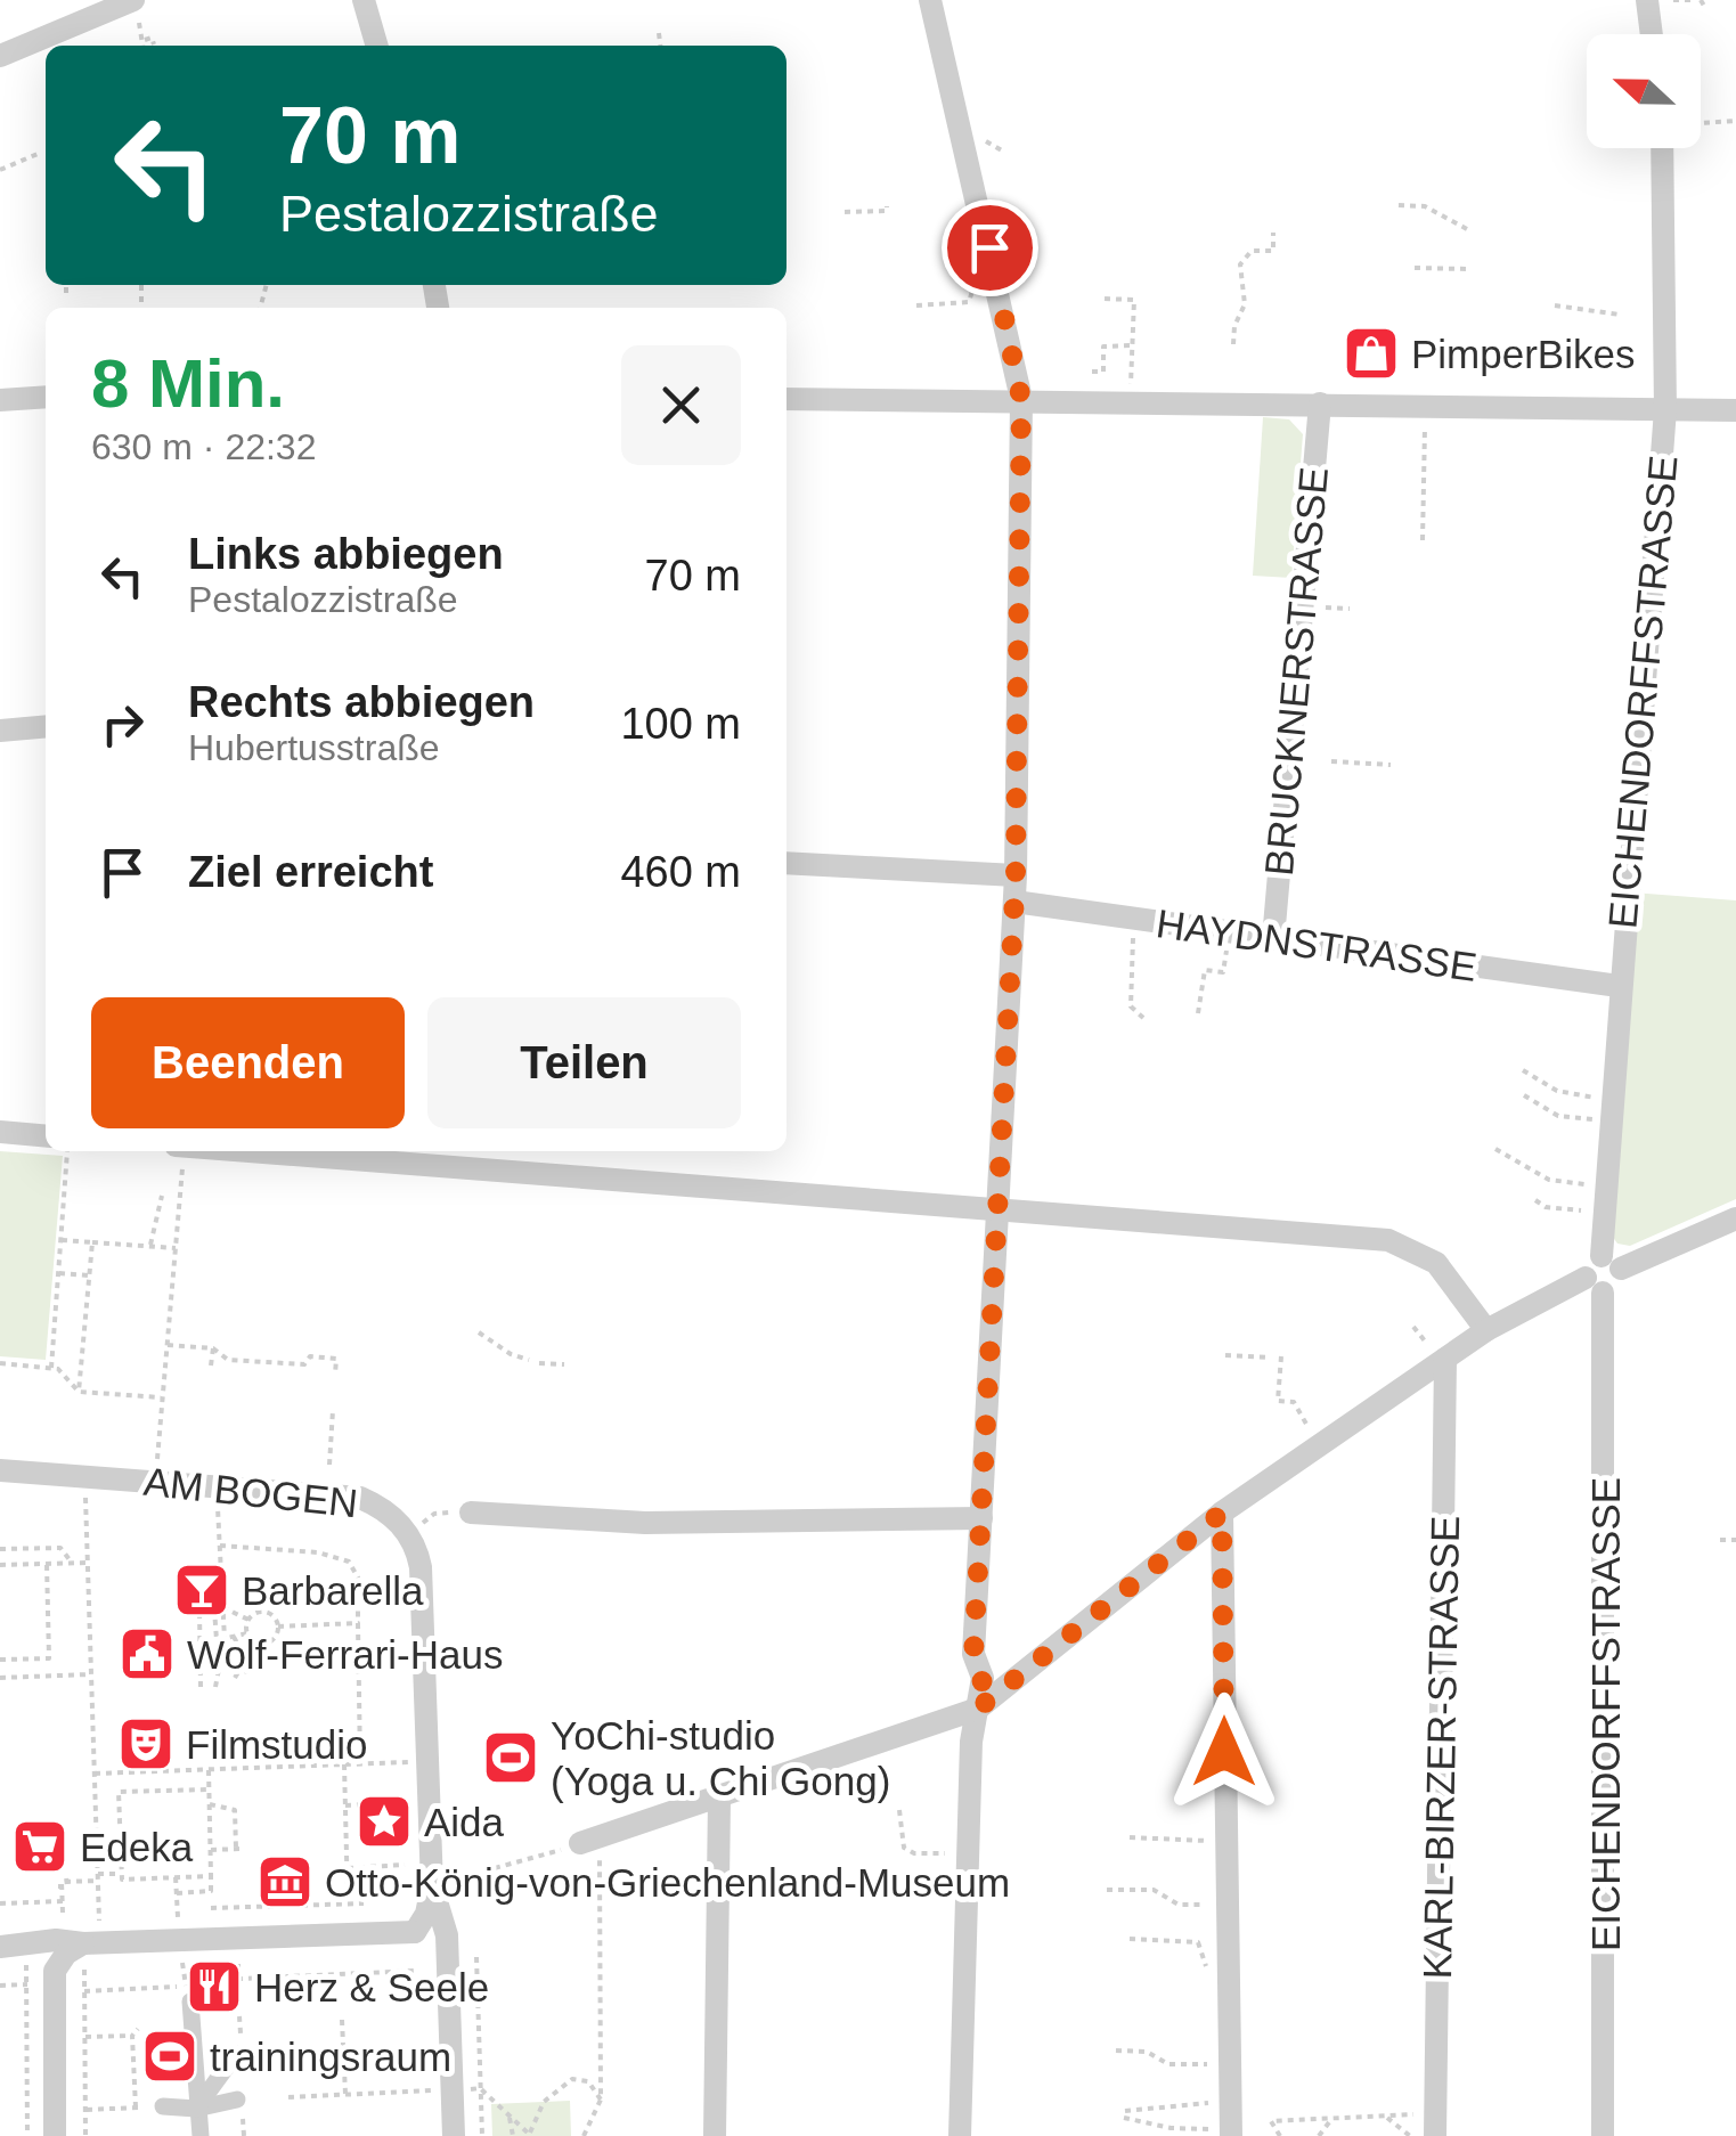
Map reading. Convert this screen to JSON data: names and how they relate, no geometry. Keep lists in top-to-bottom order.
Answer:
{
  "streets": {
    "street": [
      "BRUCKNERSTRASSE",
      "EICHENDORFFSTRASSE",
      "HAYDNSTRASSE",
      "AM BOGEN",
      "KARL-BIRZER-STRASSE"
    ]
  },
  "crossings": [
    ["BRUCKNERSTRASSE", "HAYDNSTRASSE"],
    ["EICHENDORFFSTRASSE", "HAYDNSTRASSE"]
  ],
  "places": {
    "shop": ["PimperBikes"],
    "bar": ["Barbarella"],
    "public building": ["Wolf-Ferrari-Haus"],
    "theatre": ["Filmstudio"],
    "sports": ["YoChi-studio (Yoga u. Chi Gong)", "trainingsraum"],
    "place": ["Aida"],
    "supermarket": ["Edeka"],
    "museum": ["Otto-König-von-Griechenland-Museum"],
    "restaurant": ["Herz & Seele"]
  },
  "north": "left",
  "page": {
    "turn": ["70 m", "Pestalozzistraße"],
    "heading": ["8 Min.", "630 m · 22:32"],
    "list": [
      {
        "name": "Links abbiegen",
        "note": "Pestalozzistraße",
        "value": "70 m"
      },
      {
        "name": "Rechts abbiegen",
        "note": "Hubertusstraße",
        "value": "100 m"
      },
      {
        "name": "Ziel erreicht",
        "value": "460 m"
      }
    ],
    "buttons": ["Beenden", "Teilen"]
  }
}
